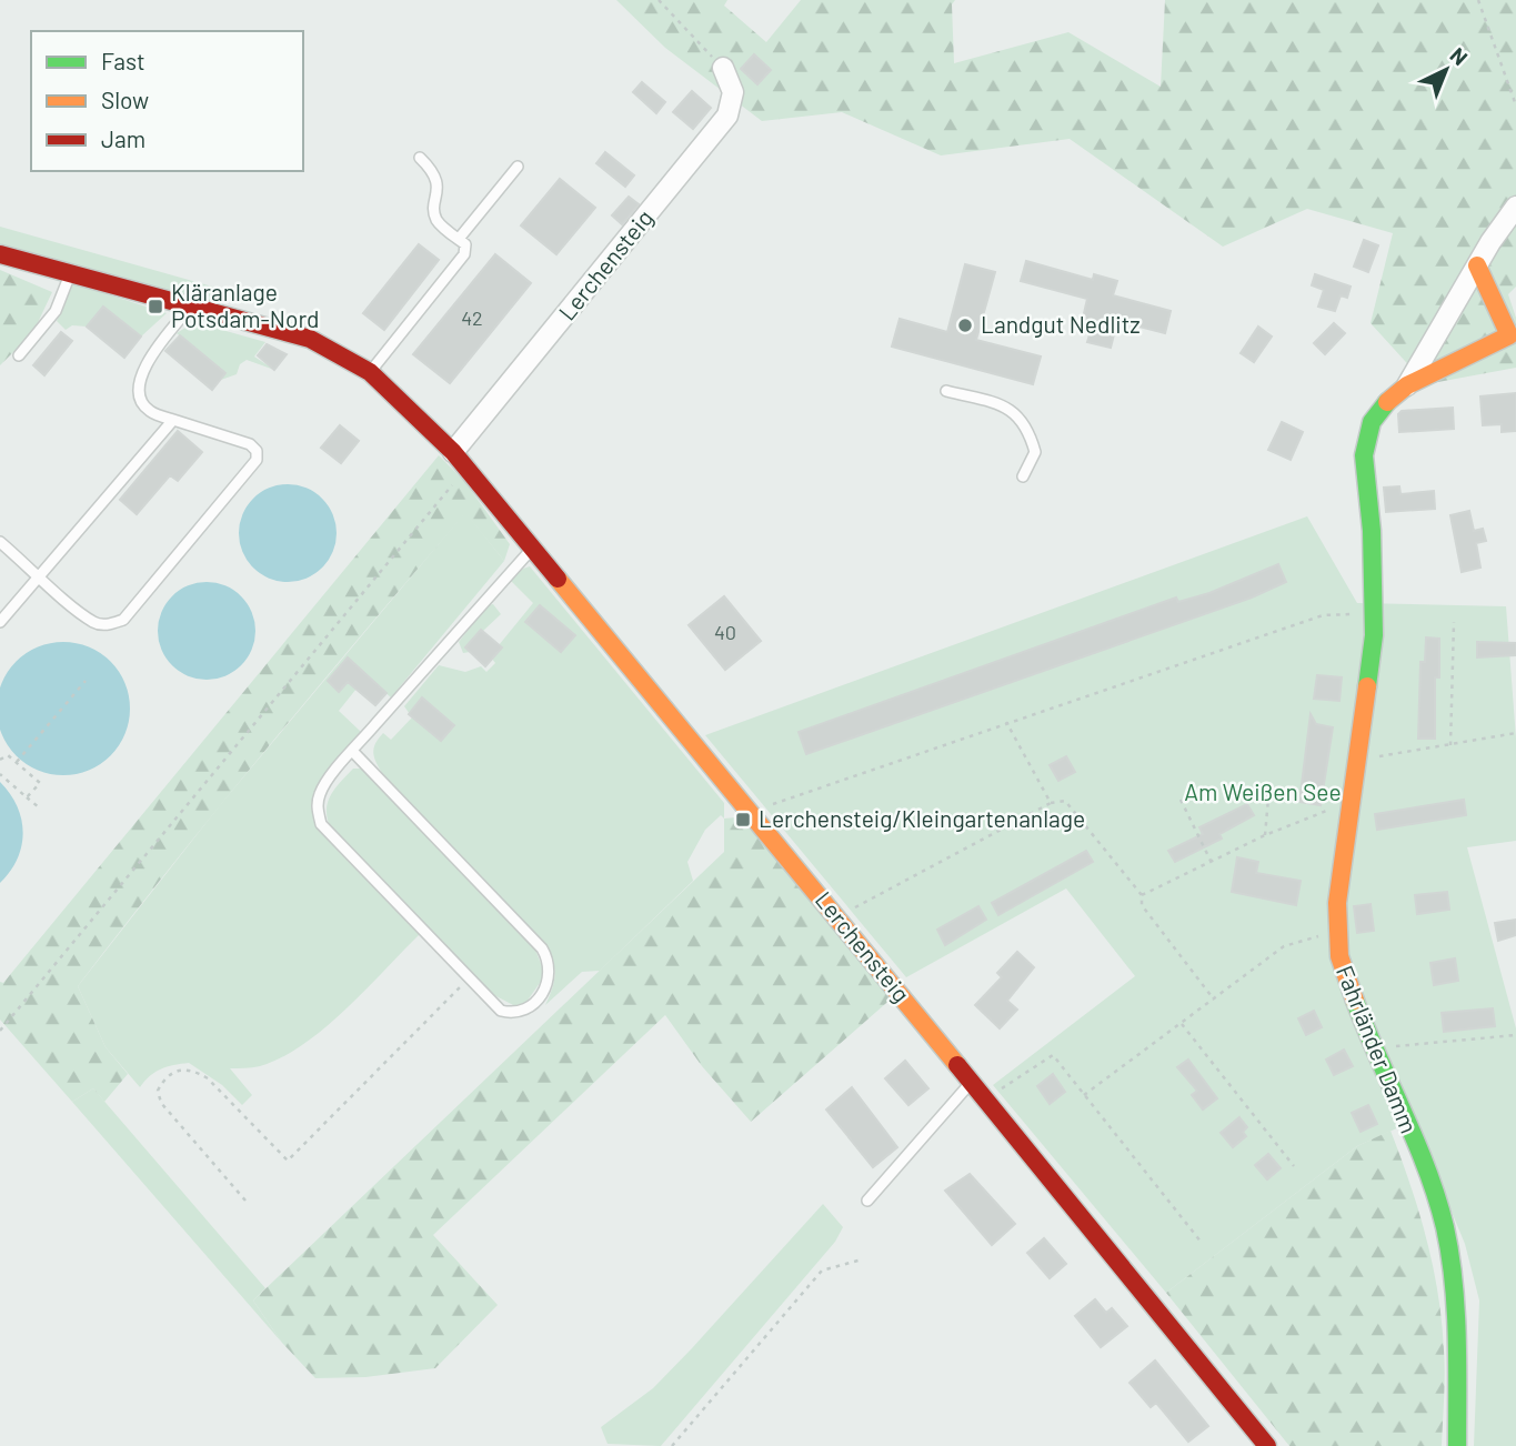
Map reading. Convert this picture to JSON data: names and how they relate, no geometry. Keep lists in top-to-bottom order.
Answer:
{
  "streets": {
    "street": ["Lerchensteig", "Fahrländer Damm"]
  },
  "parks": ["Am Weißen See"],
  "places": {
    "transit": ["Kläranlage Potsdam-Nord", "Lerchensteig/Kleingartenanlage"],
    "other": ["Landgut Nedlitz"]
  },
  "house_numbers": ["42", "40"],
  "legend": ["Fast", "Slow", "Jam"],
  "north": "top right"
}
